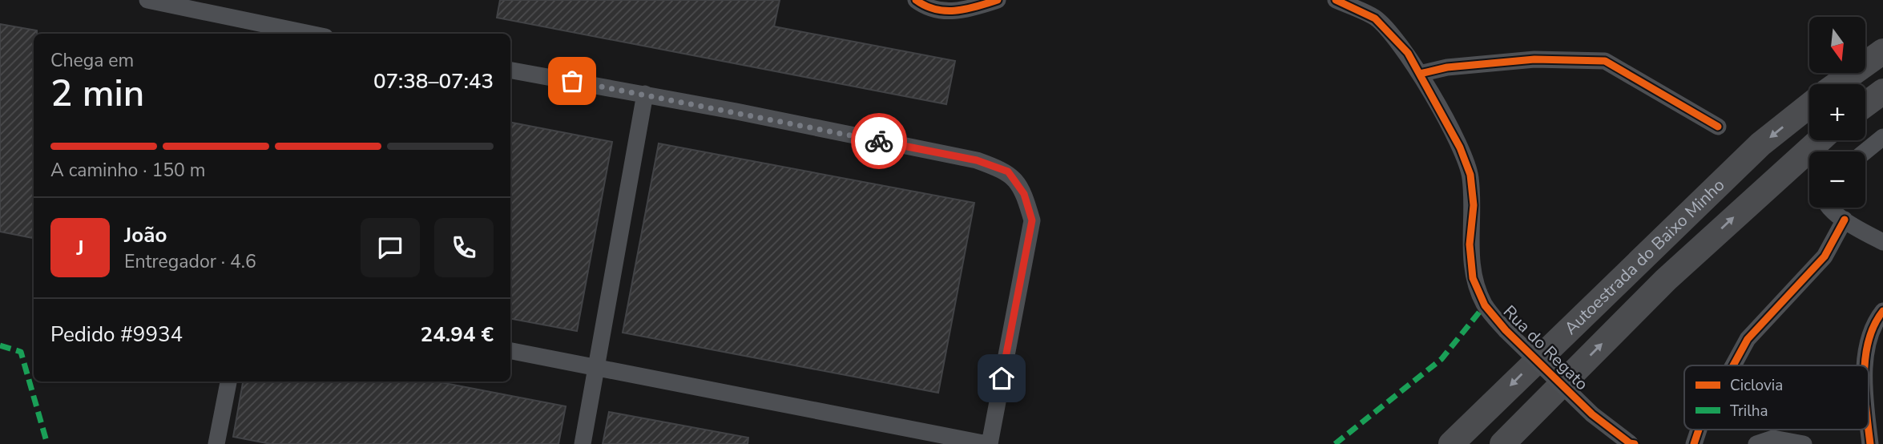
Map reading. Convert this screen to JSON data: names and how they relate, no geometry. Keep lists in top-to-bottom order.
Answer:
{
  "streets": {
    "highway": ["Autoestrada do Baixo Minho"],
    "street": ["Rua do Regato"]
  },
  "legend": ["Ciclovia", "Trilha"],
  "north": "bottom",
  "page": {
    "map_buttons": ["+", "−"],
    "heading": ["2 min", "Chega em", "07:38–07:43"],
    "panel": [
      "João",
      "Entregador · 4.6",
      "Pedido #9934",
      "24.94 €"
    ],
    "bar": "A caminho · 150 m",
    "round": "J"
  }
}
